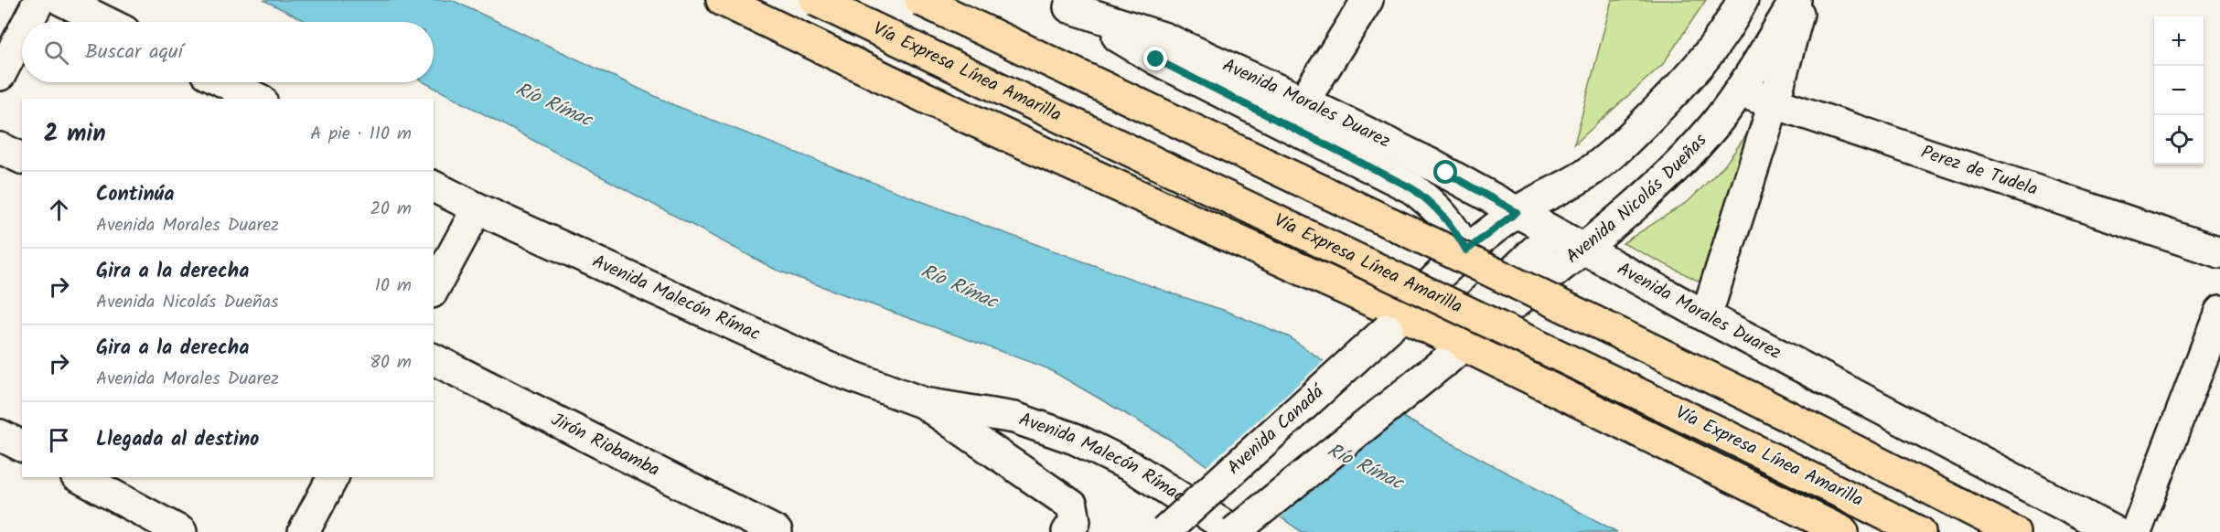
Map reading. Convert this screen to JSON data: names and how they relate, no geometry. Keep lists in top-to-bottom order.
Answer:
{
  "streets": {
    "highway": ["Vía Expresa Línea Amarilla"],
    "street": [
      "Avenida Morales Duarez",
      "Perez de Tudela",
      "Avenida Nicolás Dueñas",
      "Avenida Malecón Rímac",
      "Avenida Canadá",
      "Jirón Riobamba"
    ]
  },
  "crossings": [
    ["Avenida Morales Duarez", "Avenida Nicolás Dueñas"],
    ["Perez de Tudela", "Avenida Nicolás Dueñas"]
  ],
  "water": ["Río Rímac"],
  "page": {
    "map_buttons": ["+", "−"],
    "search": "Buscar aquí",
    "heading": ["2 min", "A pie · 110 m"],
    "list": [
      ["Continúa", "Avenida Morales Duarez", "20 m"],
      ["Gira a la derecha", "Avenida Nicolás Dueñas", "10 m"],
      ["Gira a la derecha", "Avenida Morales Duarez", "80 m"],
      "Llegada al destino"
    ]
  }
}
